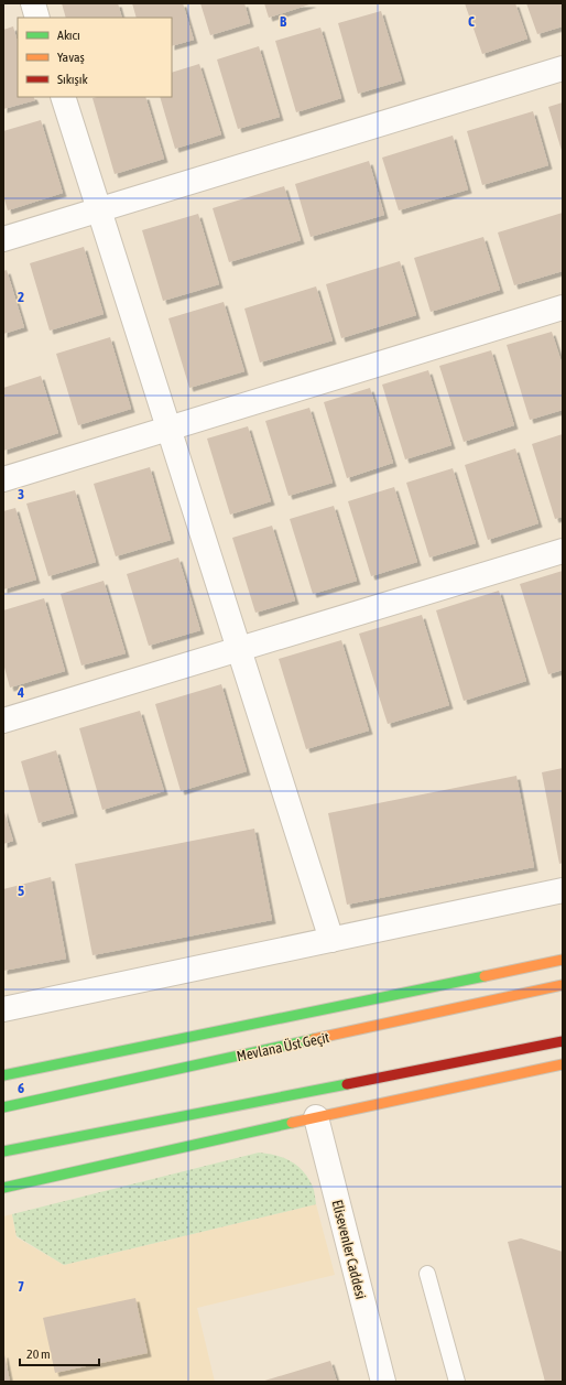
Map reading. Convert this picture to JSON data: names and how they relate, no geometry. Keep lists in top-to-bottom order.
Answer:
{
  "streets": {
    "highway": ["Mevlana Üst Geçit"],
    "street": ["Elisevenler Caddesi"]
  },
  "legend": ["Akıcı", "Yavaş", "Sıkışık"],
  "scale_bar": "20 m",
  "grid": {
    "columns": ["B", "C"],
    "rows": [
      "2",
      "3",
      "4",
      "5",
      "6",
      "7"
    ]
  }
}
